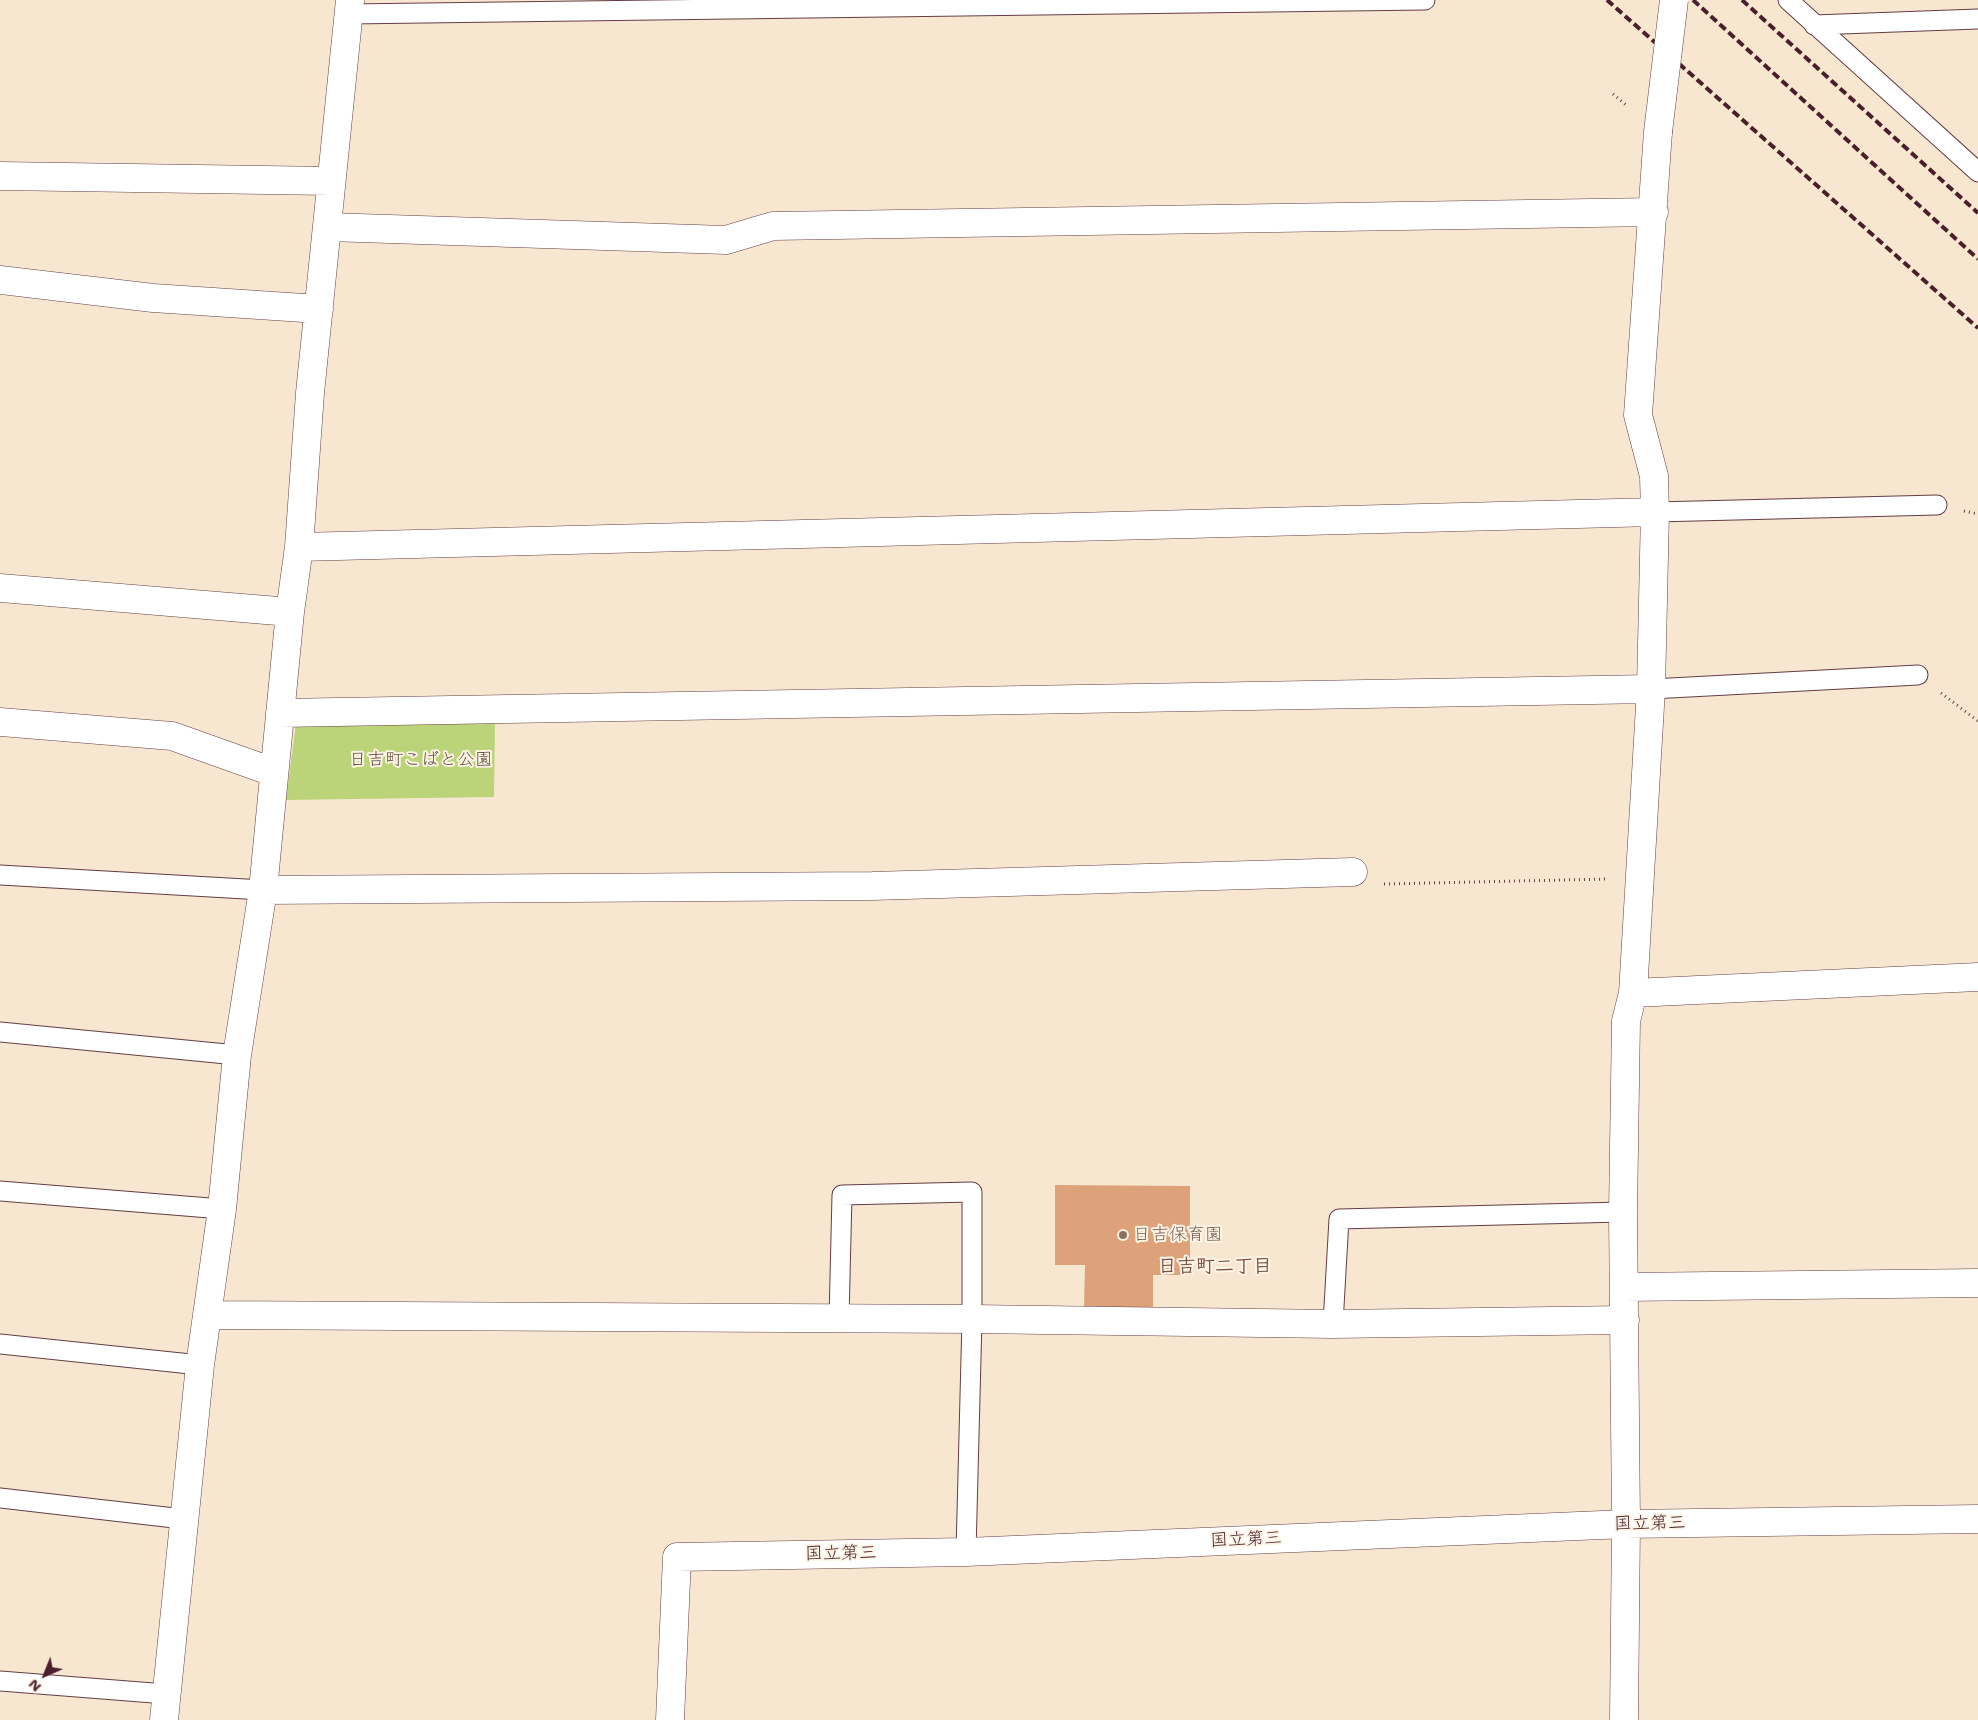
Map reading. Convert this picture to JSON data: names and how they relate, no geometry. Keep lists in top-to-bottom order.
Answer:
{
  "streets": {
    "street": ["国立第三"]
  },
  "districts": ["日吉町二丁目"],
  "parks": ["日吉町こばと公園"],
  "places": ["日吉保育園"],
  "north": "bottom left"
}
